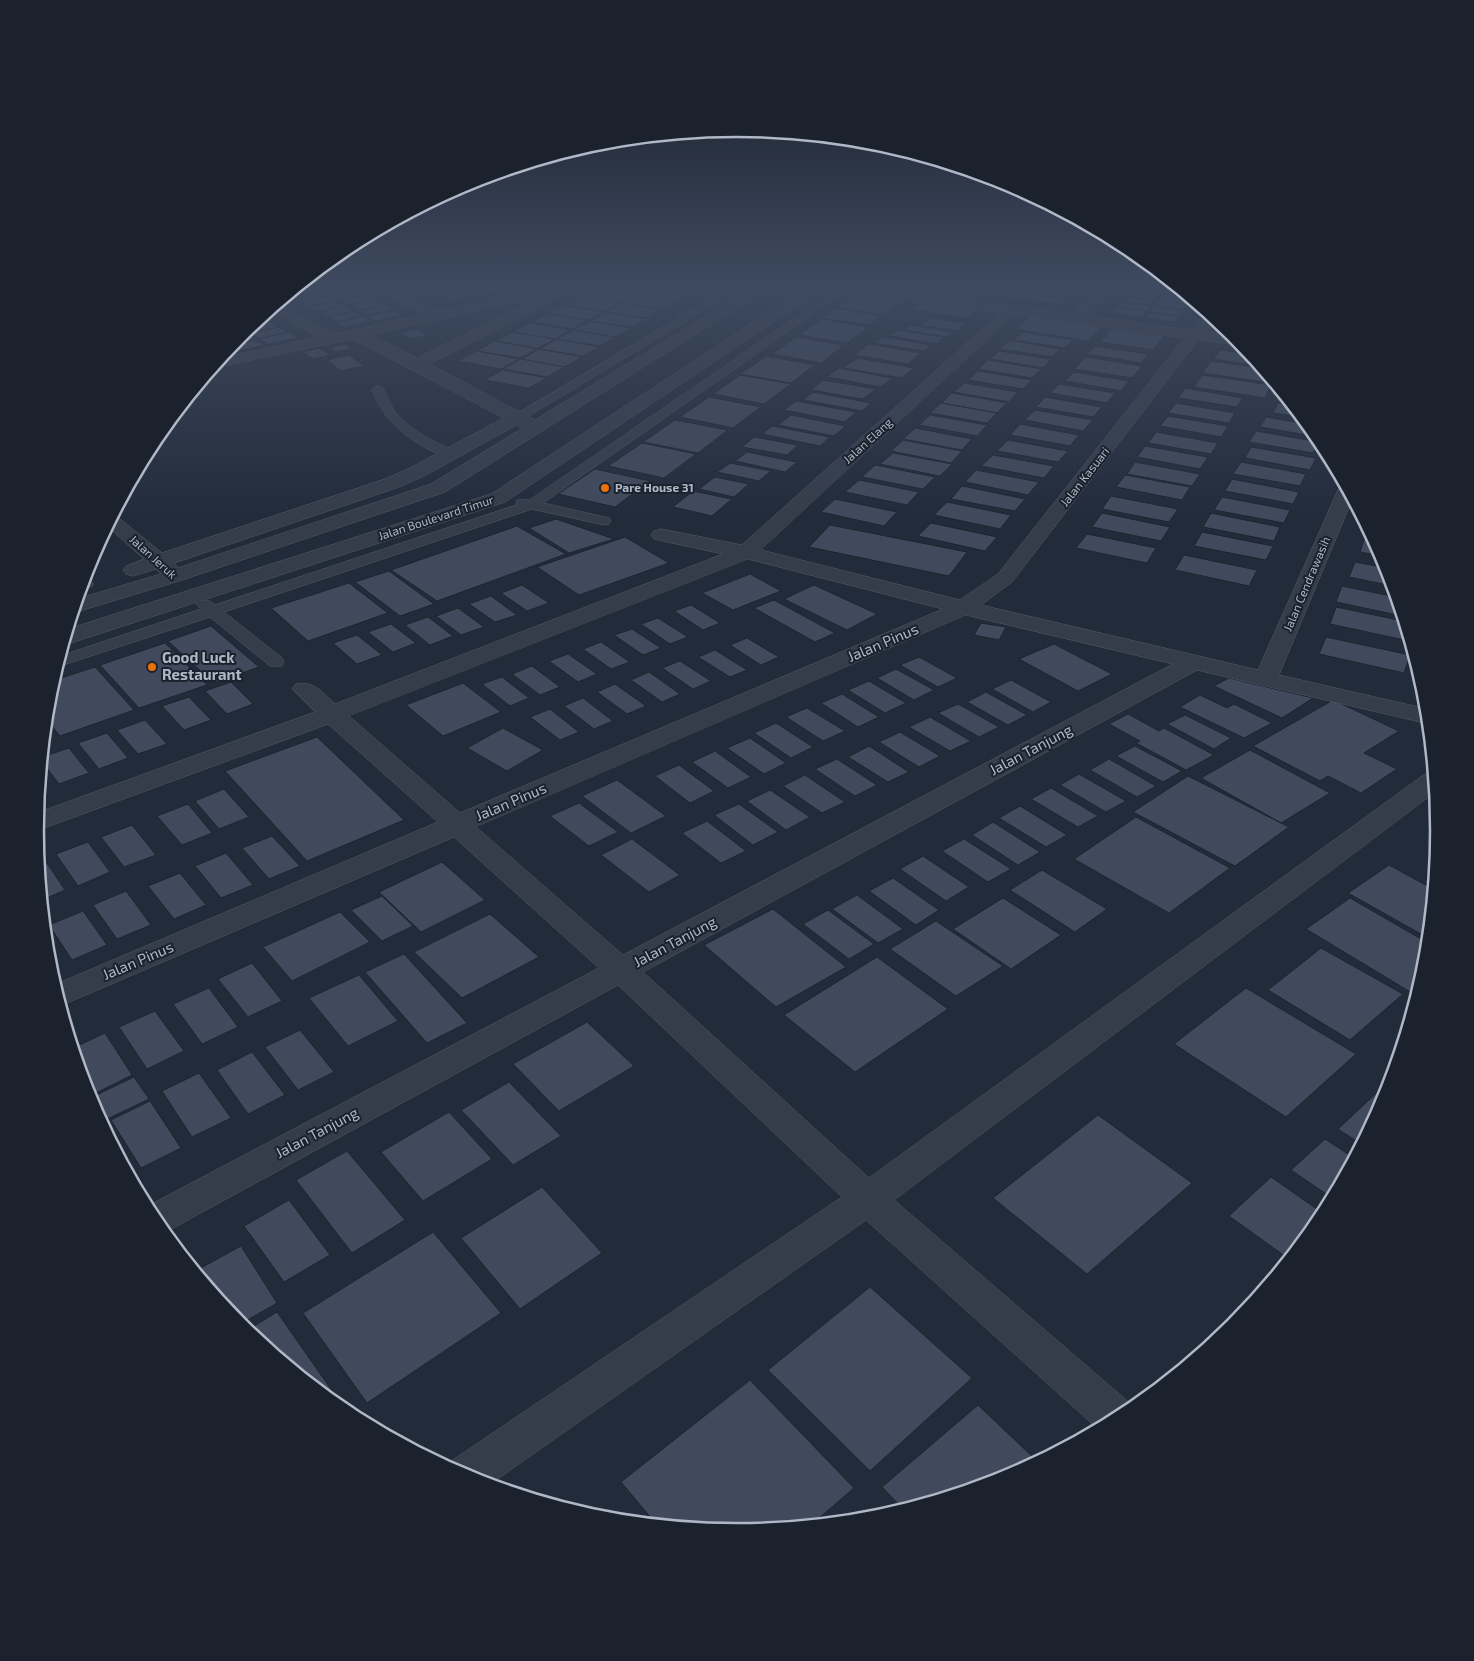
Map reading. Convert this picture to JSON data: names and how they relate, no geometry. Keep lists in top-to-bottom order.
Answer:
{
  "streets": {
    "street": [
      "Jalan Elang",
      "Jalan Kasuari",
      "Jalan Boulevard Timur",
      "Jalan Jeruk",
      "Jalan Cendrawasih",
      "Jalan Pinus",
      "Jalan Tanjung"
    ]
  },
  "crossings": [
    ["Jalan Kasuari", "Jalan Pinus"],
    ["Jalan Boulevard Timur", "Jalan Jeruk"]
  ],
  "places": ["Pare House 31", "Good Luck Restaurant"]
}
